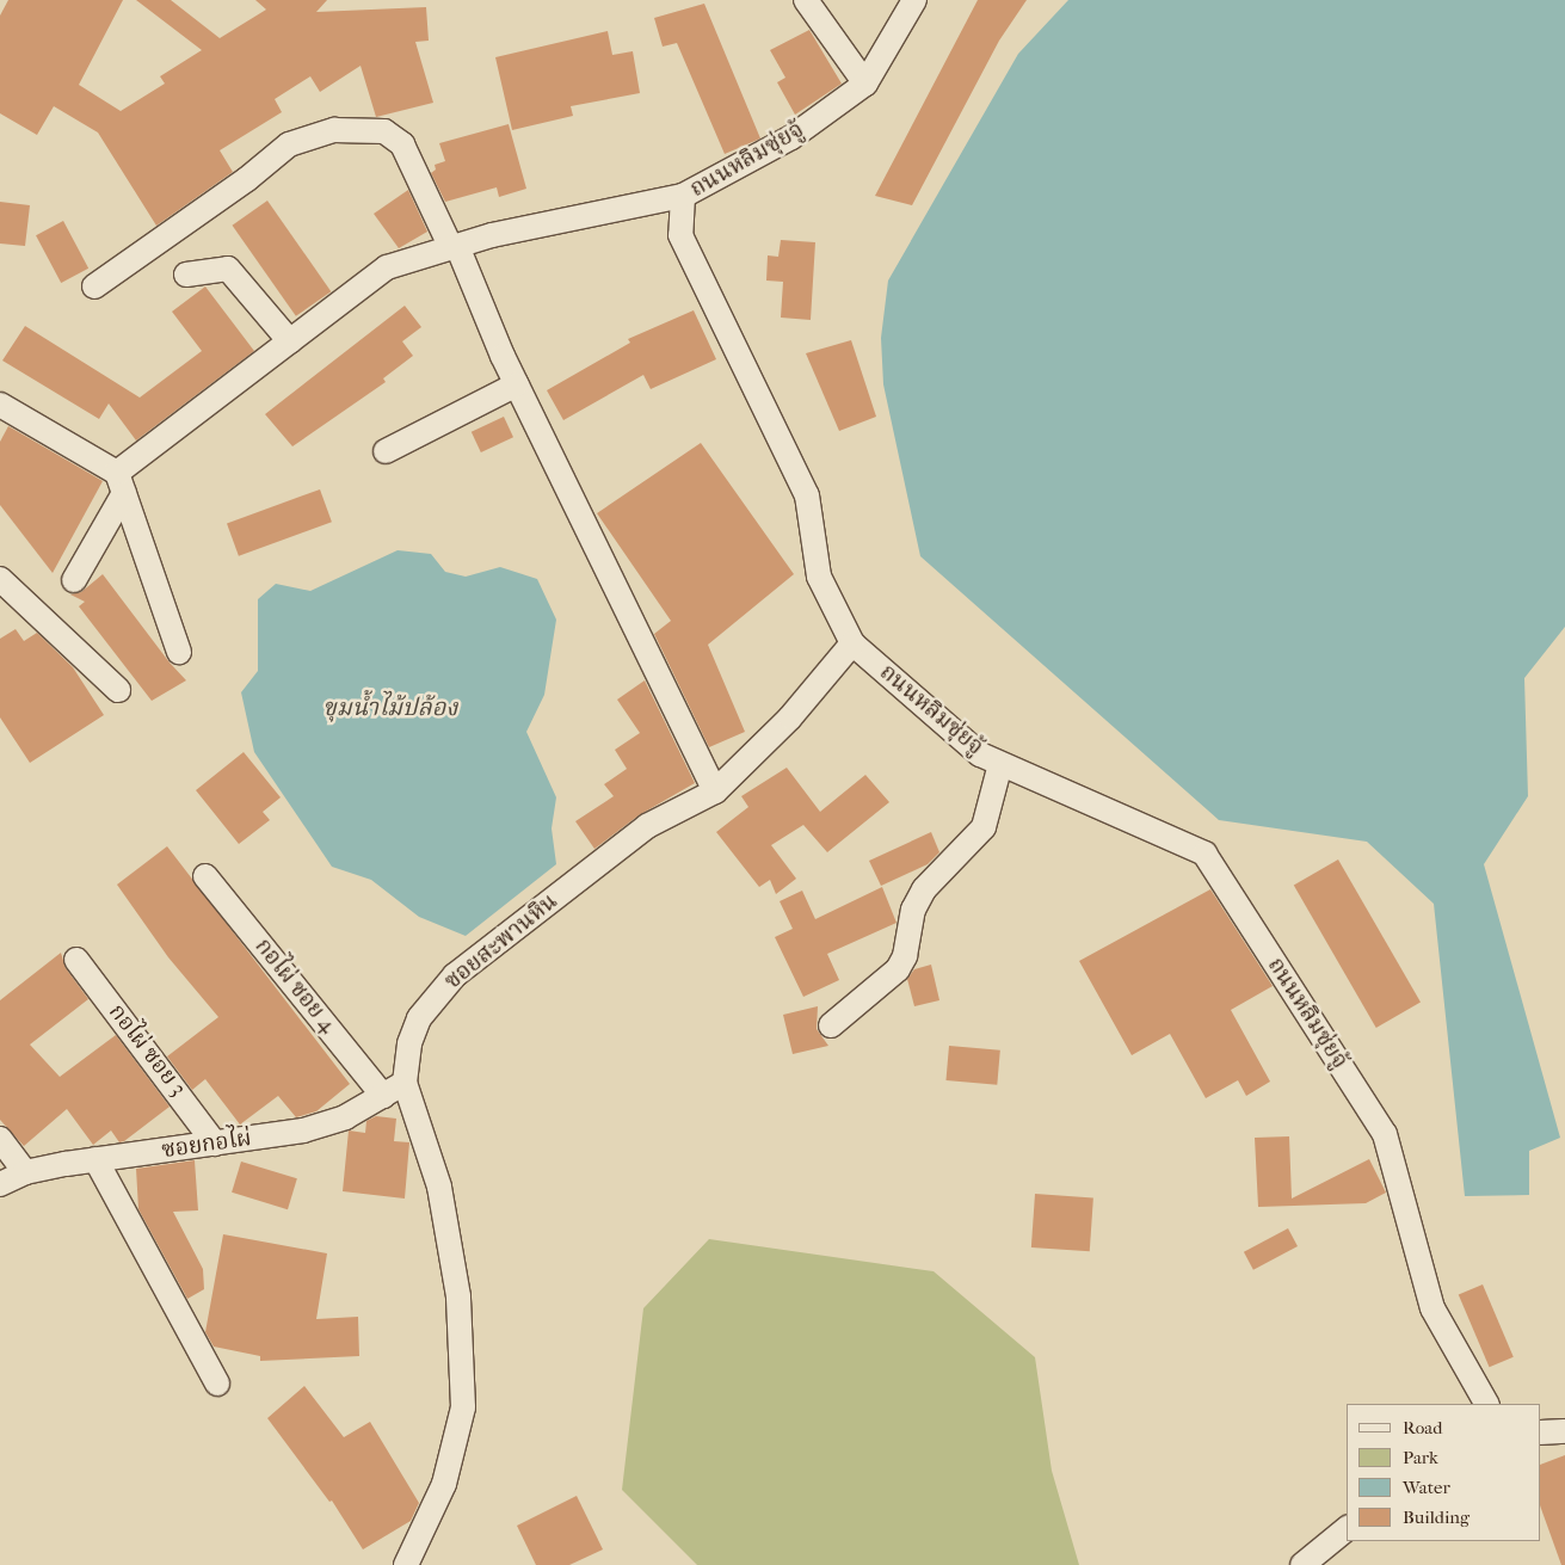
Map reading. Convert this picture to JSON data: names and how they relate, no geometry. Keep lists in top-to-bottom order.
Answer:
{
  "streets": {
    "street": [
      "ถนนหลิมซุ่ยจู้",
      "ซอยสะพานหิน",
      "กอไผ่ ซอย 4",
      "กอไผ่ ซอย 3",
      "ซอยกอไผ่"
    ]
  },
  "crossings": [
    ["ถนนหลิมซุ่ยจู้", "ซอยสะพานหิน"],
    ["ซอยสะพานหิน", "ซอยกอไผ่"],
    ["กอไผ่ ซอย 4", "ซอยกอไผ่"],
    ["กอไผ่ ซอย 3", "ซอยกอไผ่"]
  ],
  "water": ["ขุมน้ำไม้ปล้อง"],
  "legend": [
    "Road",
    "Park",
    "Water",
    "Building"
  ]
}
